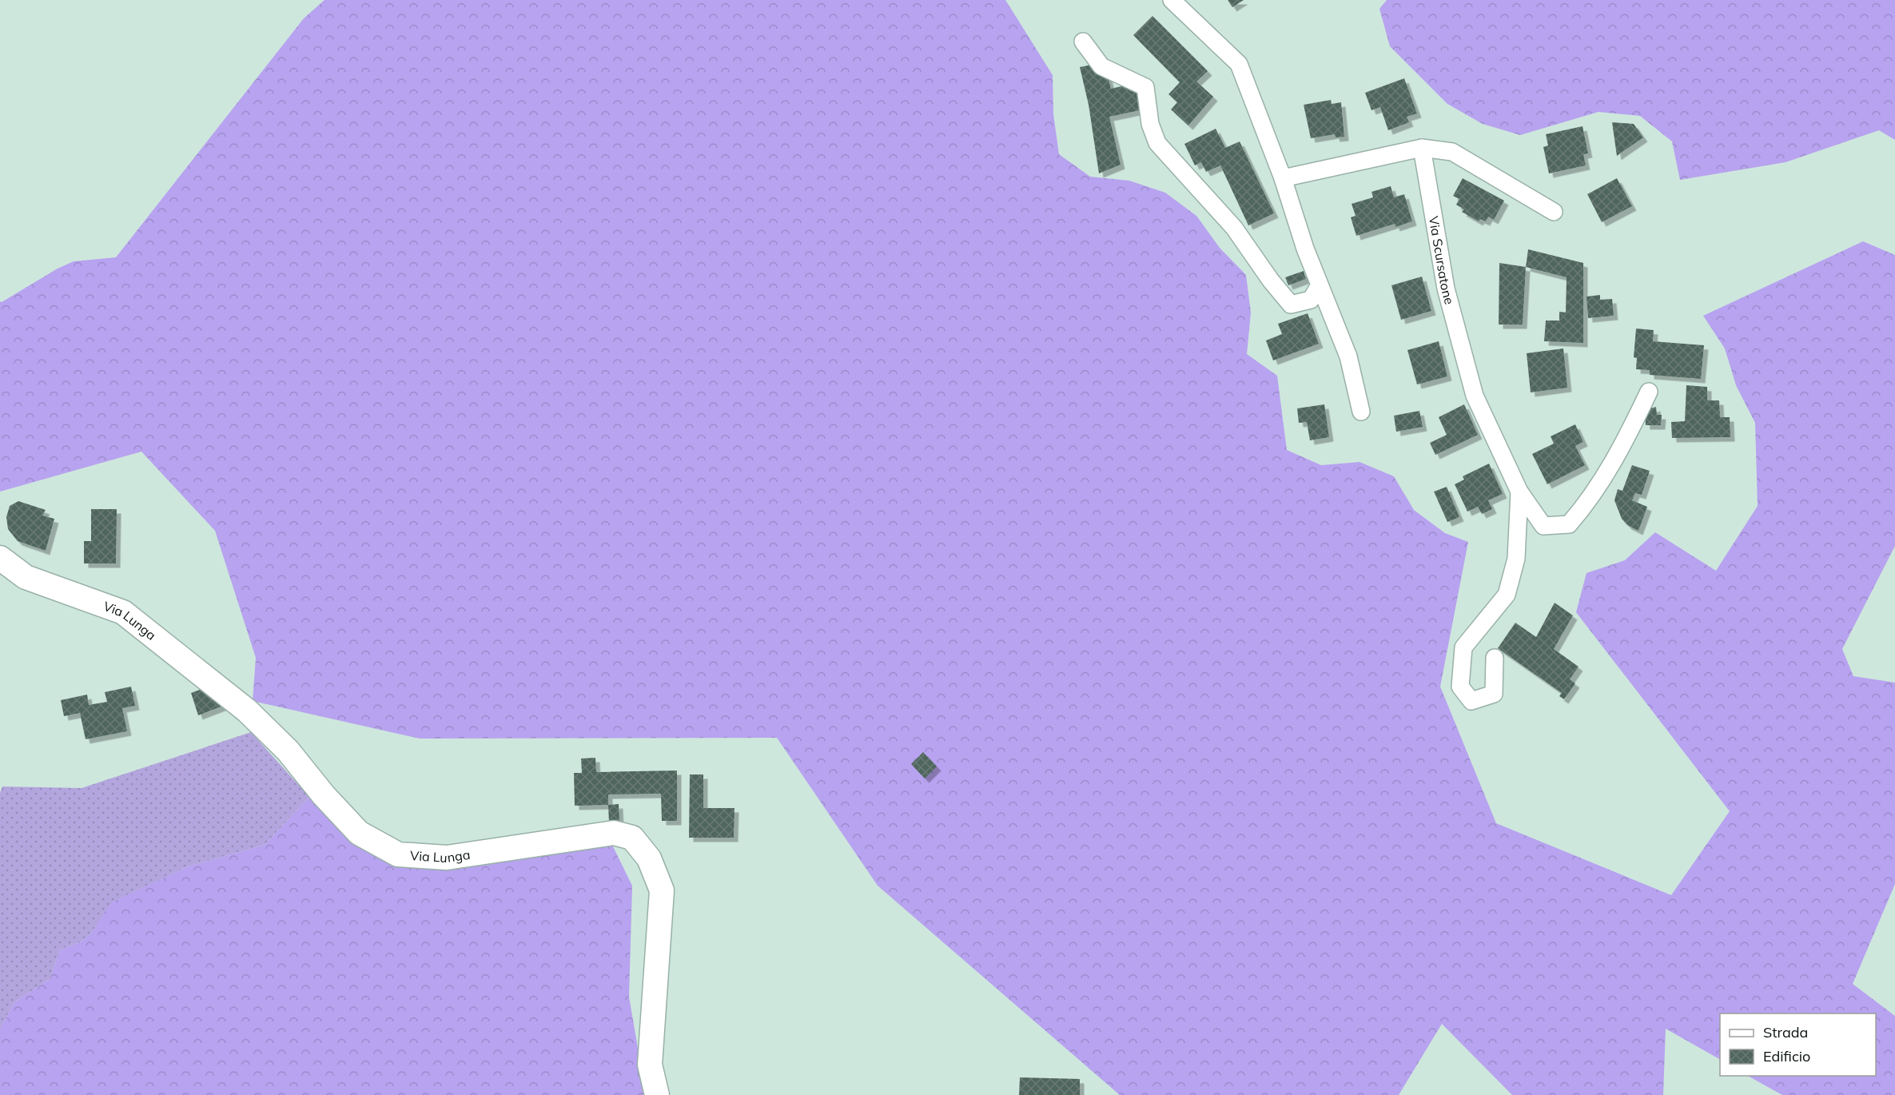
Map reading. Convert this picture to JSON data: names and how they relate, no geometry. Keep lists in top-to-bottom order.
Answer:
{
  "streets": {
    "street": ["Via Scursatone", "Via Lunga"]
  },
  "legend": ["Strada", "Edificio"]
}
